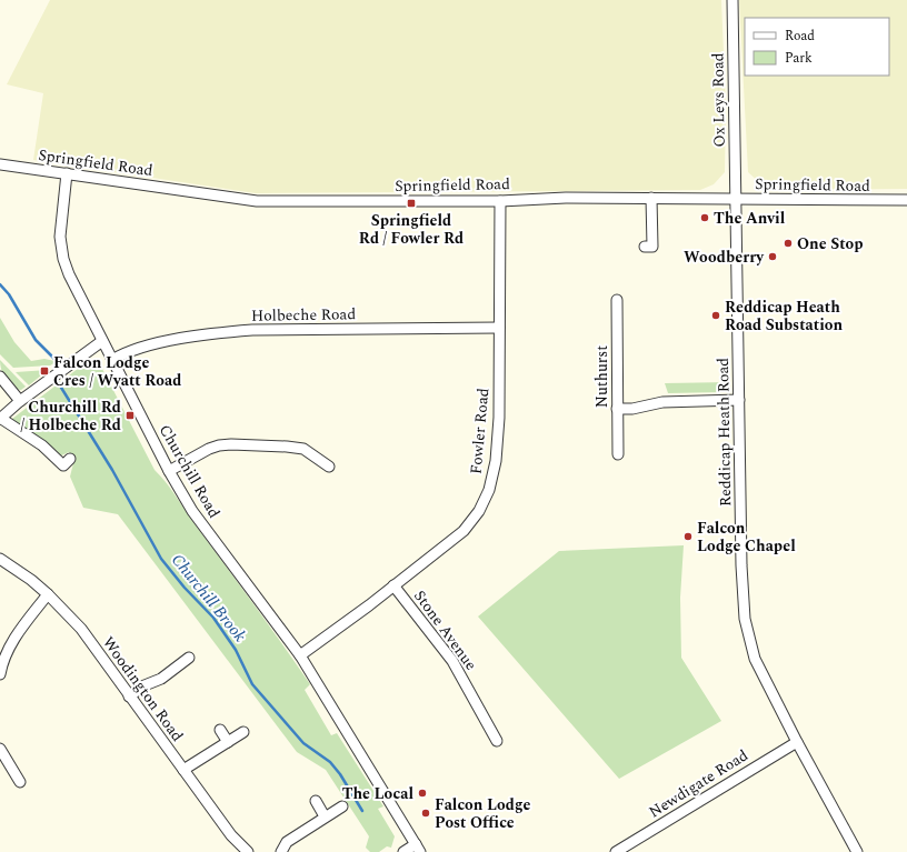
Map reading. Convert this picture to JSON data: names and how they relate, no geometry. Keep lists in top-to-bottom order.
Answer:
{
  "streets": {
    "street": [
      "Ox Leys Road",
      "Springfield Road",
      "Holbeche Road",
      "Nuthurst",
      "Fowler Road",
      "Reddicap Heath Road",
      "Churchill Road",
      "Stone Avenue",
      "Woodington Road",
      "Newdigate Road"
    ]
  },
  "crossings": [
    ["Ox Leys Road", "Springfield Road"],
    ["Ox Leys Road", "Reddicap Heath Road"],
    ["Springfield Road", "Fowler Road"],
    ["Springfield Road", "Reddicap Heath Road"],
    ["Springfield Road", "Churchill Road"],
    ["Holbeche Road", "Fowler Road"],
    ["Holbeche Road", "Churchill Road"],
    ["Fowler Road", "Churchill Road"],
    ["Fowler Road", "Stone Avenue"],
    ["Reddicap Heath Road", "Newdigate Road"]
  ],
  "water": ["Churchill Brook"],
  "places": {
    "transit": ["Springfield Rd / Fowler Rd", "Falcon Lodge Cres / Wyatt Road", "Churchill Rd / Holbeche Rd"],
    "other": [
      "The Anvil",
      "One Stop",
      "Woodberry",
      "Reddicap Heath Road Substation",
      "Falcon Lodge Chapel",
      "The Local",
      "Falcon Lodge Post Office"
    ]
  },
  "legend": ["Road", "Park"]
}
